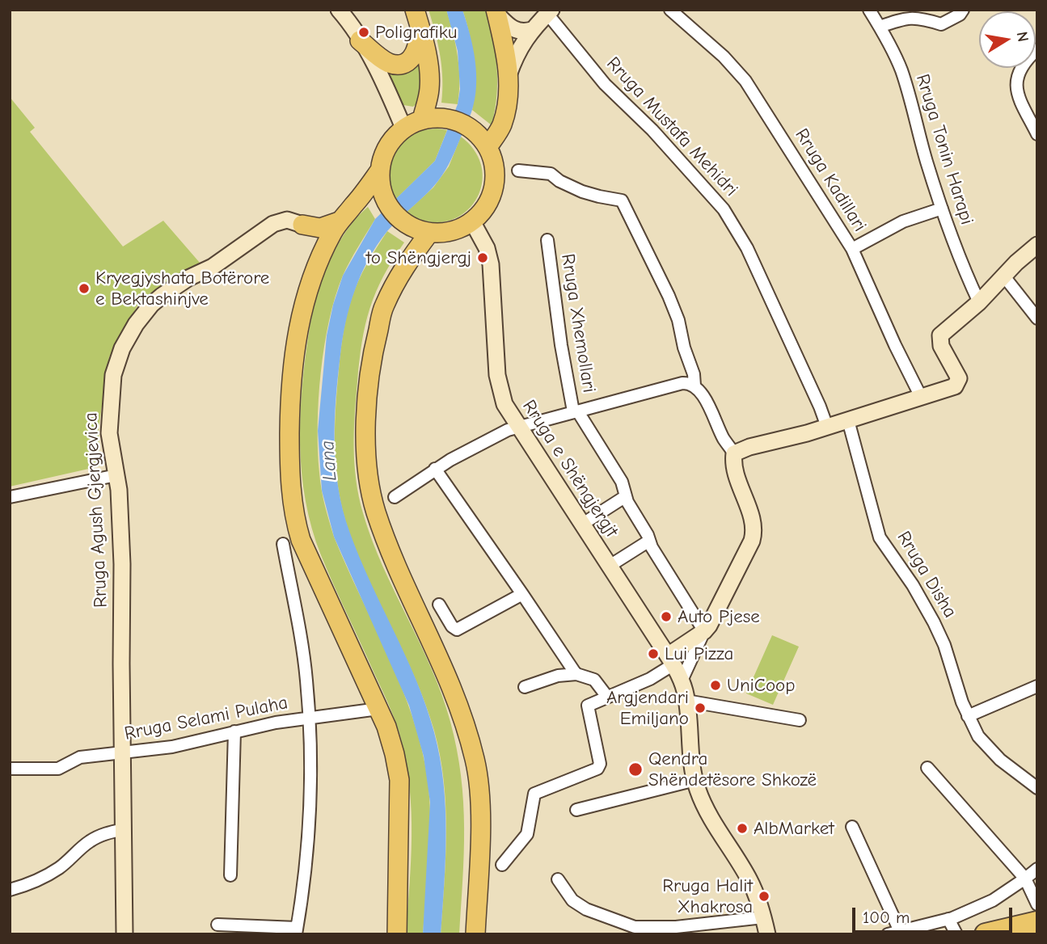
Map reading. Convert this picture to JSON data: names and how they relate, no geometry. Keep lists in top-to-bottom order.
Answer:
{
  "streets": {
    "main road": ["Rruga e Shëngjergjt", "Rruga Agush Gjergjevica"],
    "street": [
      "Rruga Mustafa Mehidri",
      "Rruga Tonin Harapi",
      "Rruga Kadillari",
      "Rruga Xhemollari",
      "Rruga Disha",
      "Rruga Selami Pulaha"
    ]
  },
  "crossings": [
    ["Rruga Xhemollari", "Rruga e Shëngjergjt"],
    ["Rruga Agush Gjergjevica", "Rruga Selami Pulaha"]
  ],
  "water": ["Lana"],
  "places": [
    "Poligrafiku",
    "to Shëngjergj",
    "Kryegjyshata Botërore e Bektashinjve",
    "Auto Pjese",
    "Lui Pizza",
    "UniCoop",
    "Argjendari Emiljano",
    "Qendra Shëndetësore Shkozë",
    "AlbMarket",
    "Rruga Halit Xhakrosa"
  ],
  "scale_bar": "100 m",
  "north": "right"
}
